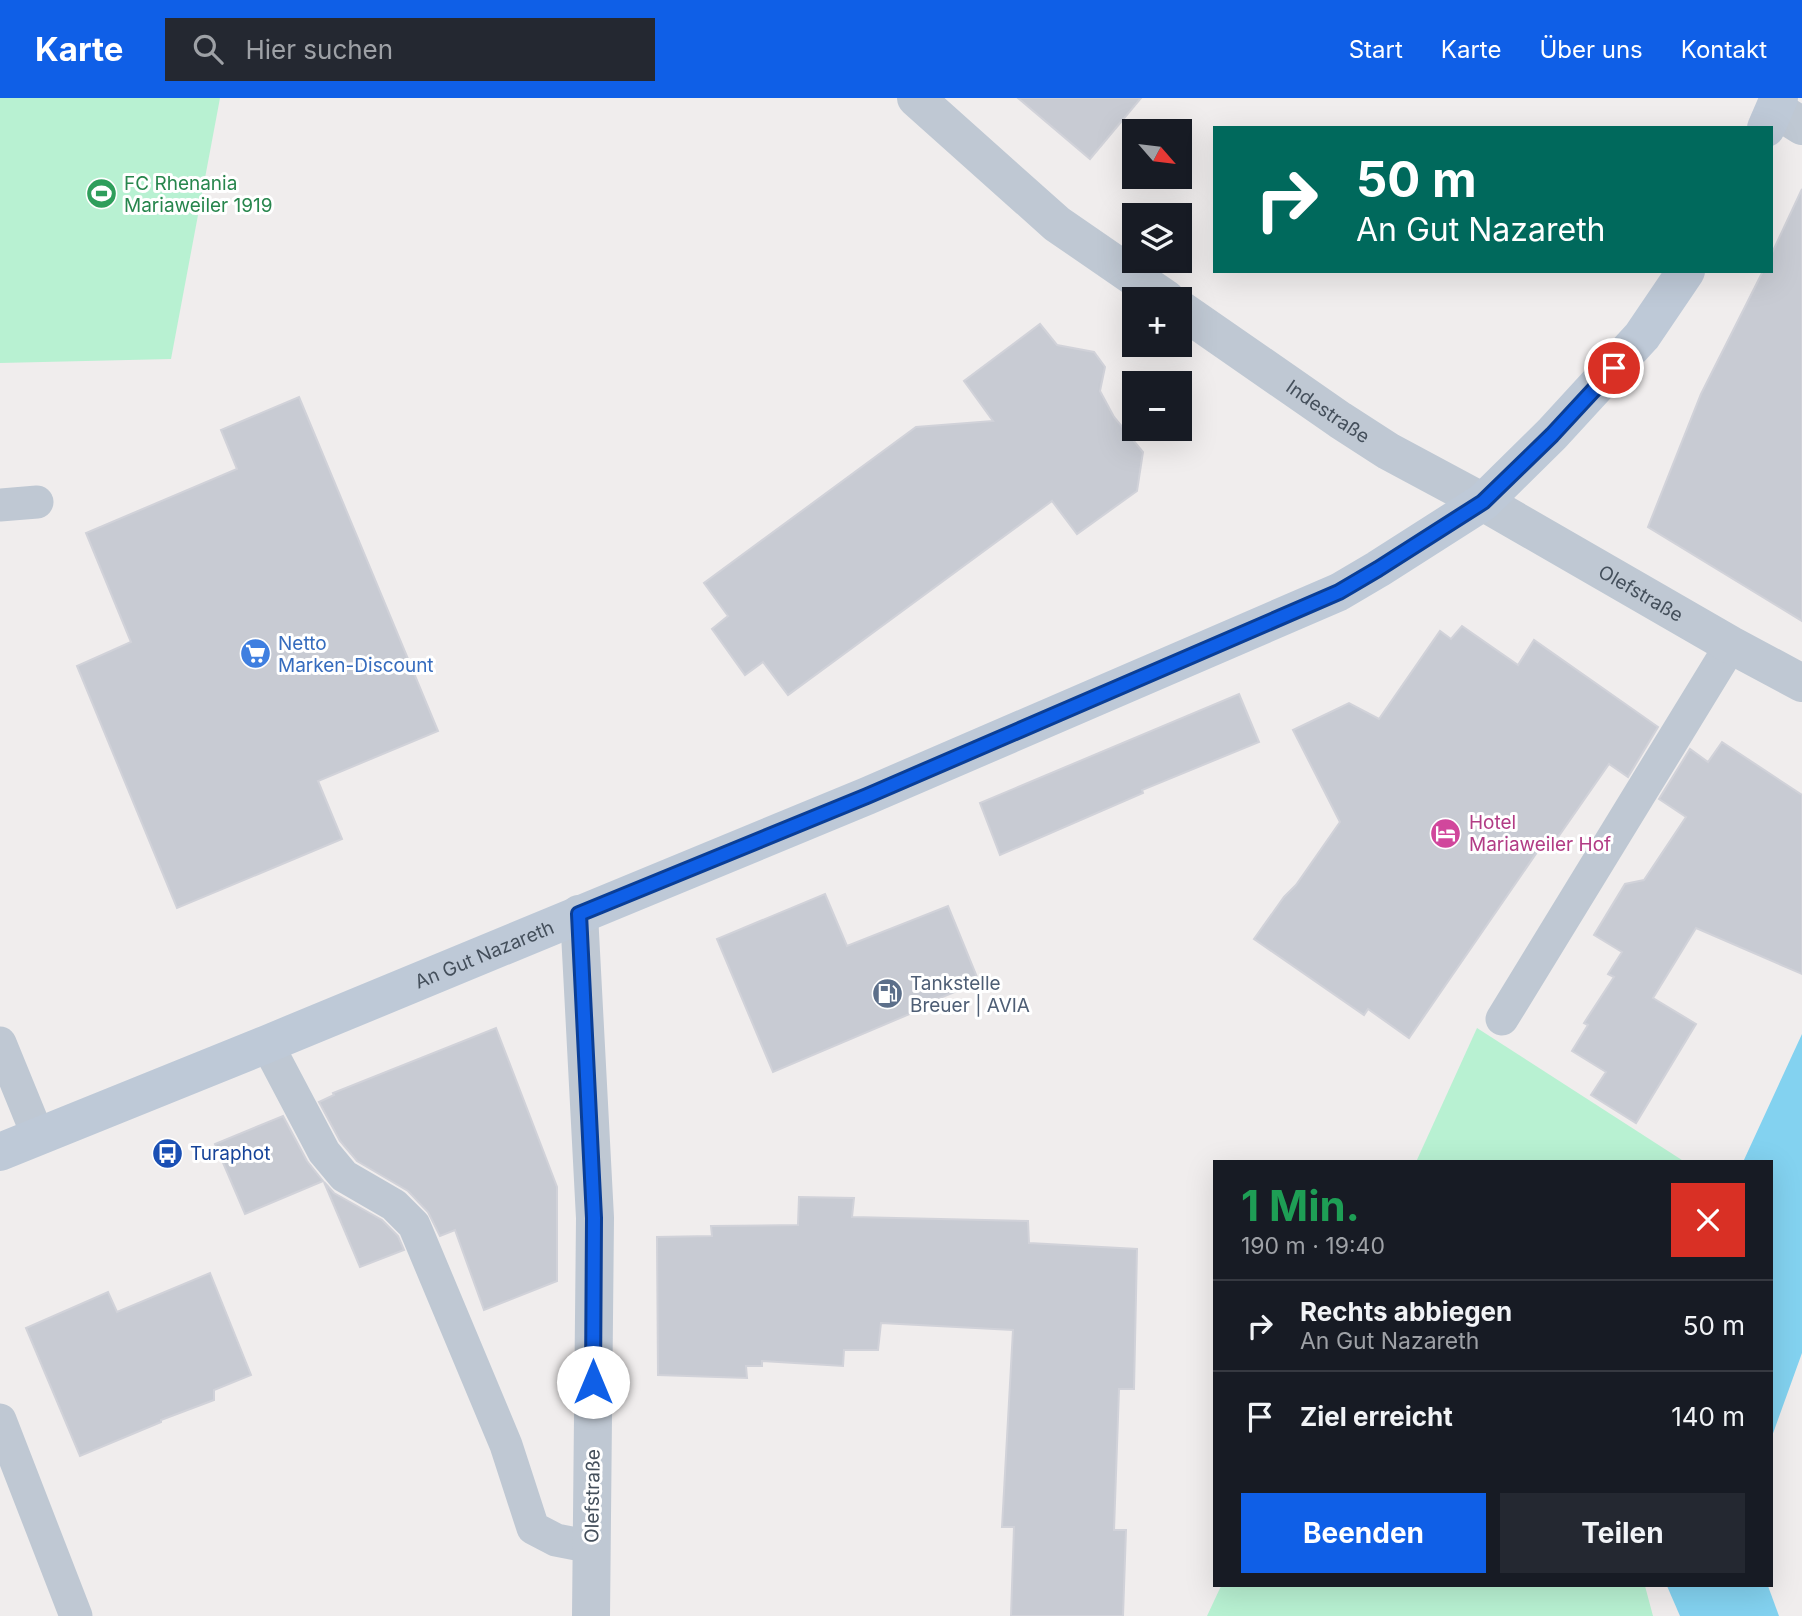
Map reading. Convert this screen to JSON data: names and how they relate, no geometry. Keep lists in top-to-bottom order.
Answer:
{
  "streets": {
    "main road": ["An Gut Nazareth"],
    "street": ["Indestraße", "Olefstraße"]
  },
  "crossings": [
    ["Indestraße", "Olefstraße"],
    ["Indestraße", "An Gut Nazareth"],
    ["Olefstraße", "An Gut Nazareth"]
  ],
  "places": {
    "sports": ["FC Rhenania Mariaweiler 1919"],
    "supermarket": ["Netto Marken-Discount"],
    "hotel": ["Hotel Mariaweiler Hof"],
    "fuel station": ["Tankstelle Breuer | AVIA"],
    "bus stop": ["Turaphot"]
  },
  "north": "bottom right",
  "page": {
    "header": "Karte",
    "search": "Hier suchen",
    "nav": [
      "Start",
      "Karte",
      "Über uns",
      "Kontakt"
    ],
    "map_buttons": ["+", "−"],
    "turn": ["50 m", "An Gut Nazareth"],
    "heading": ["1 Min.", "190 m · 19:40"],
    "list": [
      {
        "name": "Rechts abbiegen",
        "note": "An Gut Nazareth",
        "value": "50 m"
      },
      {
        "name": "Ziel erreicht",
        "value": "140 m"
      }
    ],
    "buttons": ["Beenden", "Teilen"]
  }
}
